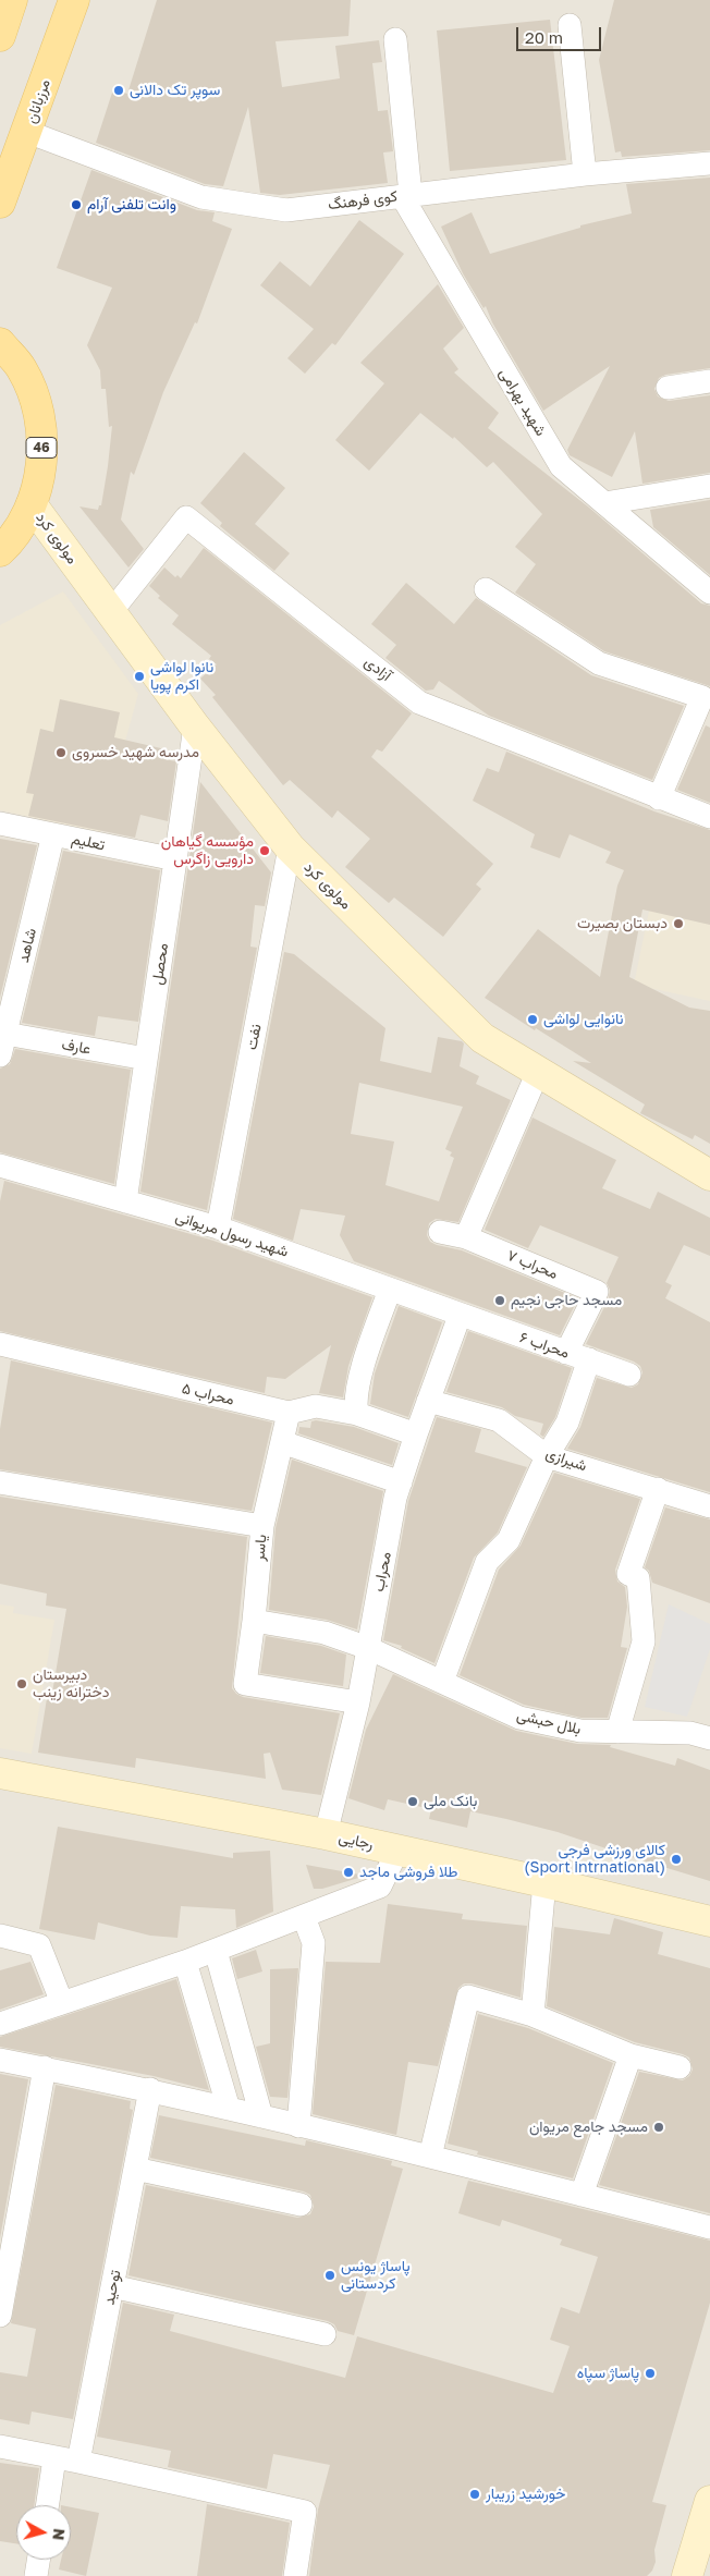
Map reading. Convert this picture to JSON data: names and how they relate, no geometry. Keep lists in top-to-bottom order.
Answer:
{
  "streets": {
    "main road": [
      "مرزبانان",
      "46",
      "مولوی کرد",
      "رجایی"
    ],
    "street": [
      "کوی فرهنگ",
      "شهید بهرامی",
      "آزادی",
      "تعلیم",
      "شاهد",
      "محصل",
      "نفت",
      "عارف",
      "شهید رسول مریوانی",
      "محراب ۷",
      "محراب ۶",
      "محراب ۵",
      "شیرازی",
      "یاسر",
      "محراب",
      "بلال حبشی",
      "توحید"
    ]
  },
  "crossings": [
    ["مرزبانان", "کوی فرهنگ"],
    ["کوی فرهنگ", "شهید بهرامی"],
    ["46", "مولوی کرد"],
    ["مولوی کرد", "آزادی"],
    ["مولوی کرد", "محصل"],
    ["مولوی کرد", "نفت"],
    ["تعلیم", "شاهد"],
    ["تعلیم", "محصل"],
    ["شاهد", "عارف"],
    ["محصل", "عارف"],
    ["محصل", "شهید رسول مریوانی"],
    ["نفت", "شهید رسول مریوانی"],
    ["شهید رسول مریوانی", "محراب ۶"],
    ["شهید رسول مریوانی", "محراب"],
    ["محراب ۷", "محراب ۶"],
    ["محراب ۶", "محراب"],
    ["محراب ۵", "یاسر"],
    ["محراب ۵", "محراب"],
    ["شیرازی", "محراب"],
    ["یاسر", "محراب"],
    ["یاسر", "بلال حبشی"],
    ["محراب", "بلال حبشی"],
    ["محراب", "رجایی"]
  ],
  "places": [
    "سوپر تک دالانی",
    "وانت تلفنی آرام",
    "نانوا لواشی اکرم پویا",
    "مدرسه شهید خسروی",
    "مؤسسه گیاهان دارویی زاگرس",
    "دبستان بصیرت",
    "نانوایی لواشی",
    "مسجد حاجی نجیم",
    "دبیرستان دخترانه زینب",
    "بانک ملی",
    "کالای ورزشی فرجی (Sport intrnational)",
    "طلا فروشی ماجد",
    "مسجد جامع مریوان",
    "پاساژ یونس کردستانی",
    "پاساژ سپاه",
    "خورشید زریبار"
  ],
  "scale_bar": "20 m",
  "north": "right"
}
